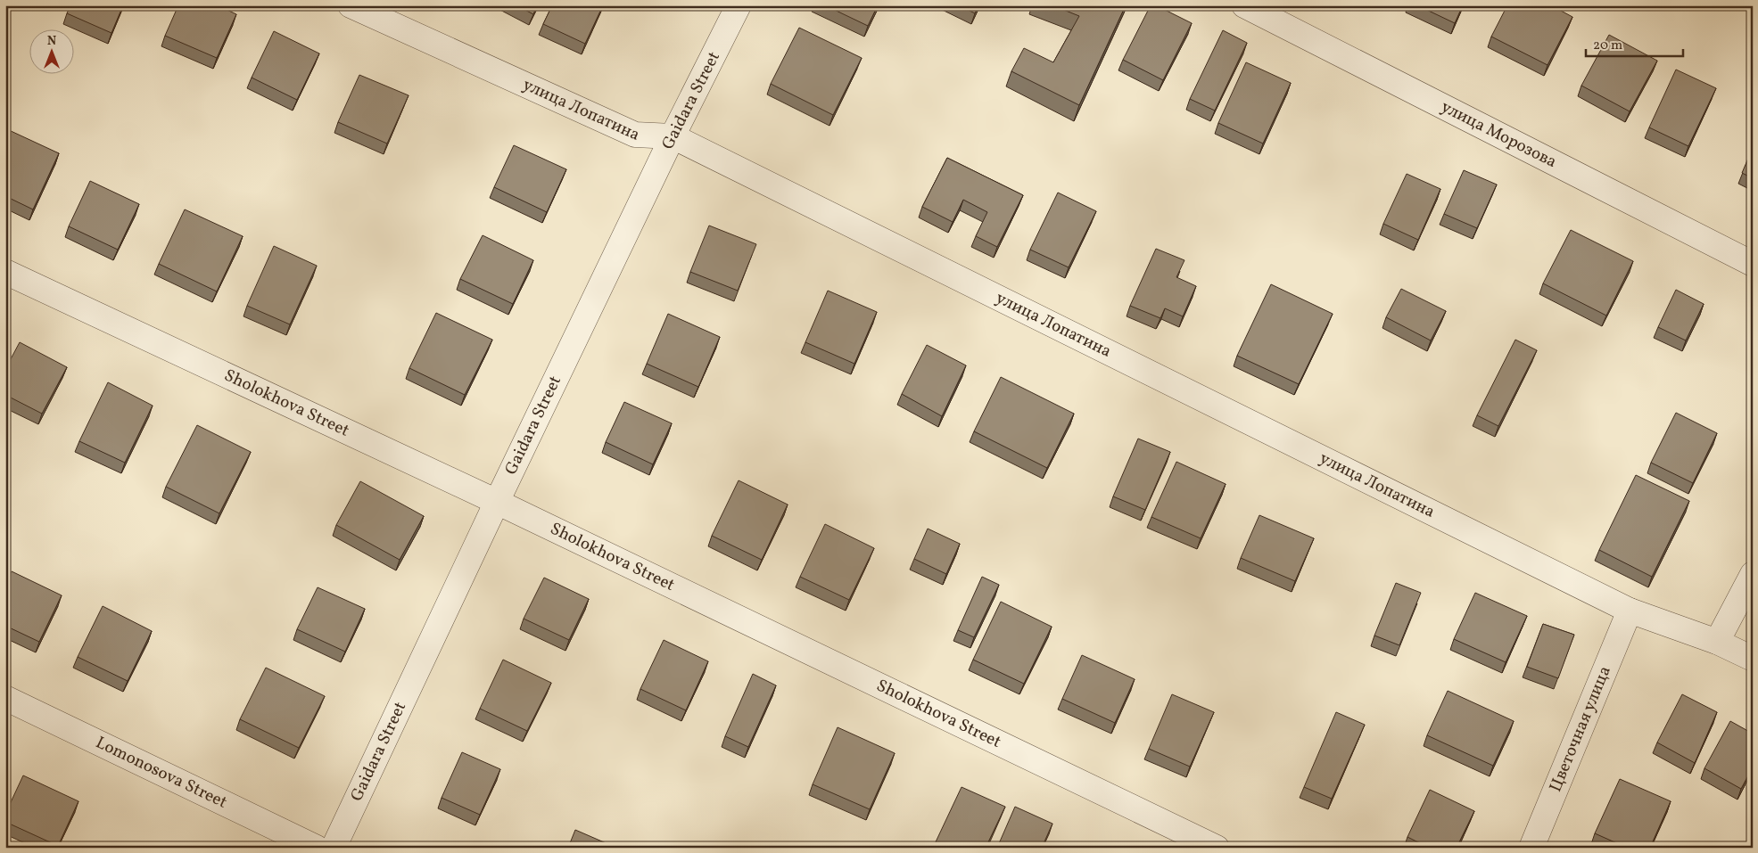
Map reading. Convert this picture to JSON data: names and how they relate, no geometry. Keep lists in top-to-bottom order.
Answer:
{
  "streets": {
    "street": [
      "Gaidara Street",
      "улица Лопатина",
      "улица Морозова",
      "Sholokhova Street",
      "Цветочная улица",
      "Lomonosova Street"
    ]
  },
  "crossings": [
    ["Gaidara Street", "улица Лопатина"],
    ["Gaidara Street", "Sholokhova Street"],
    ["улица Лопатина", "Цветочная улица"]
  ],
  "scale_bar": "20 m",
  "north": "top"
}
